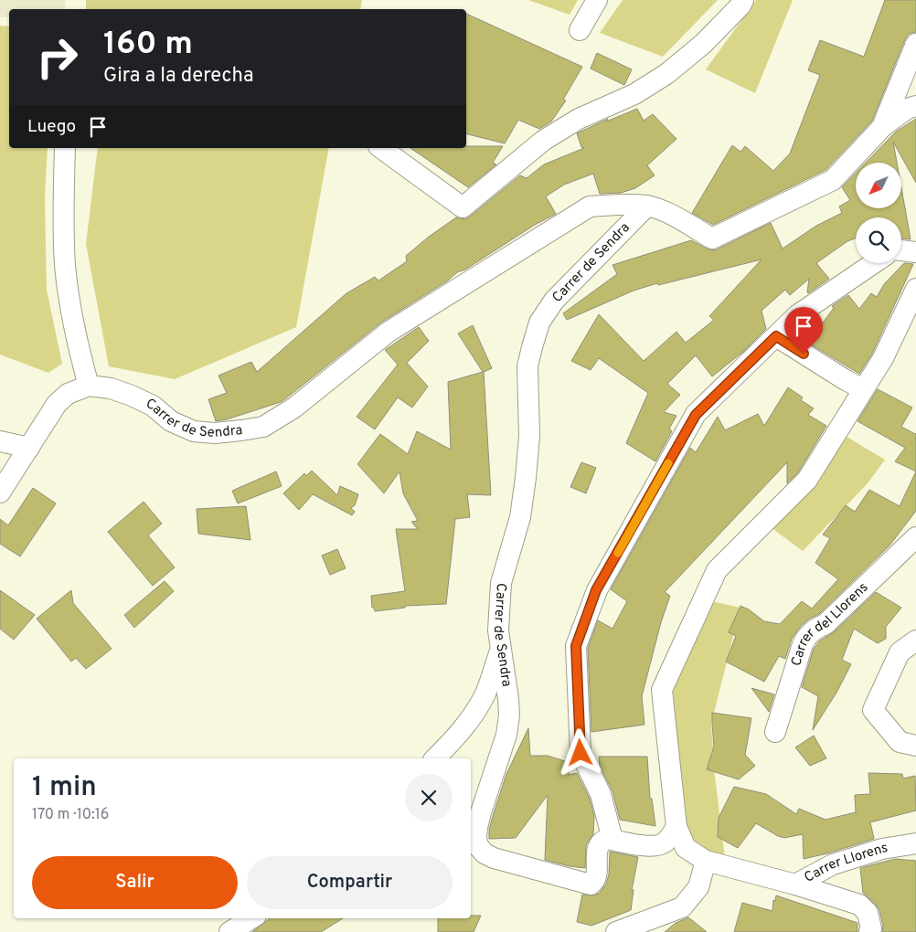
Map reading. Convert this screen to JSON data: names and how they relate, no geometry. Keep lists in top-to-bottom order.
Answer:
{
  "streets": {
    "street": ["Carrer de Sendra", "Carrer del Llorens", "Carrer Llorens"]
  },
  "north": "bottom left",
  "page": {
    "turn": ["160 m", "Gira a la derecha"],
    "then": "Luego",
    "heading": ["1 min", "170 m · 10:16"],
    "buttons": ["Salir", "Compartir"]
  }
}
